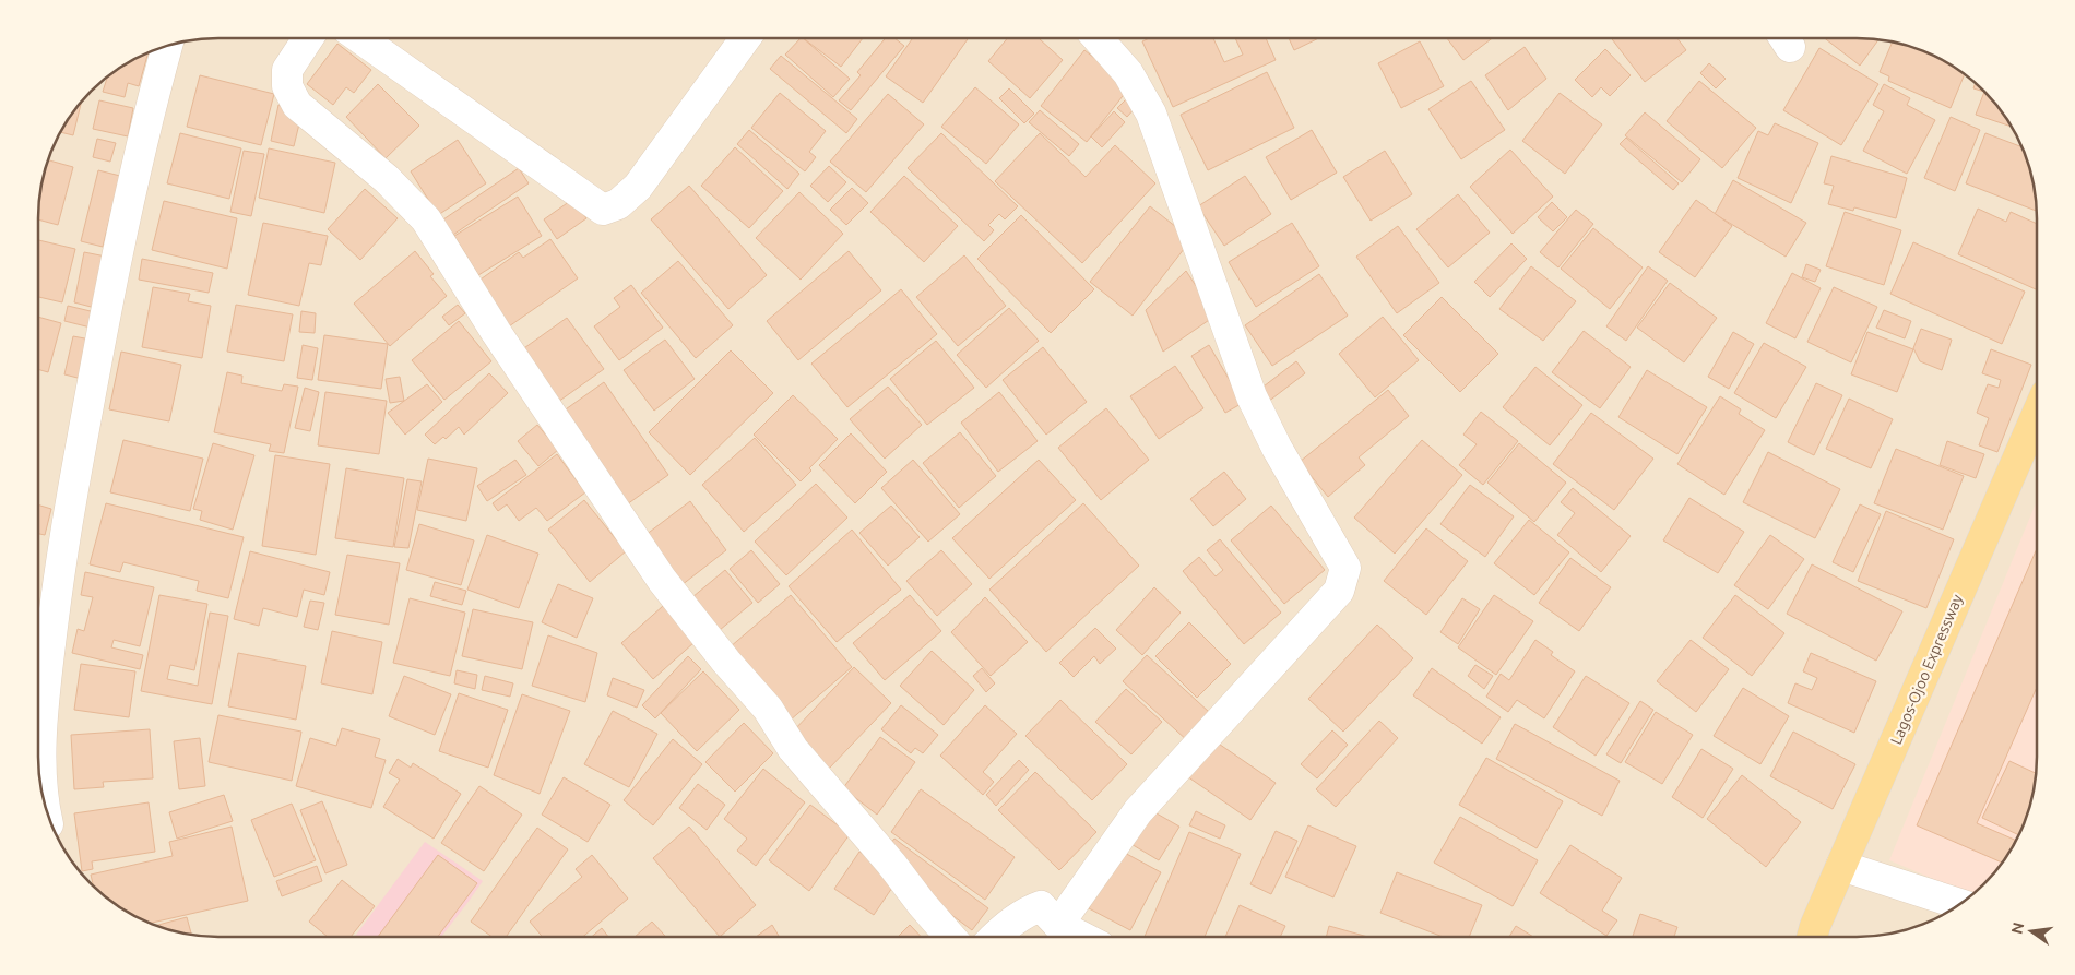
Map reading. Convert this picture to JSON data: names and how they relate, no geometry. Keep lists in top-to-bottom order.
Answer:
{
  "streets": {
    "main road": ["Lagos-Ojoo Expressway"]
  },
  "north": "left"
}
